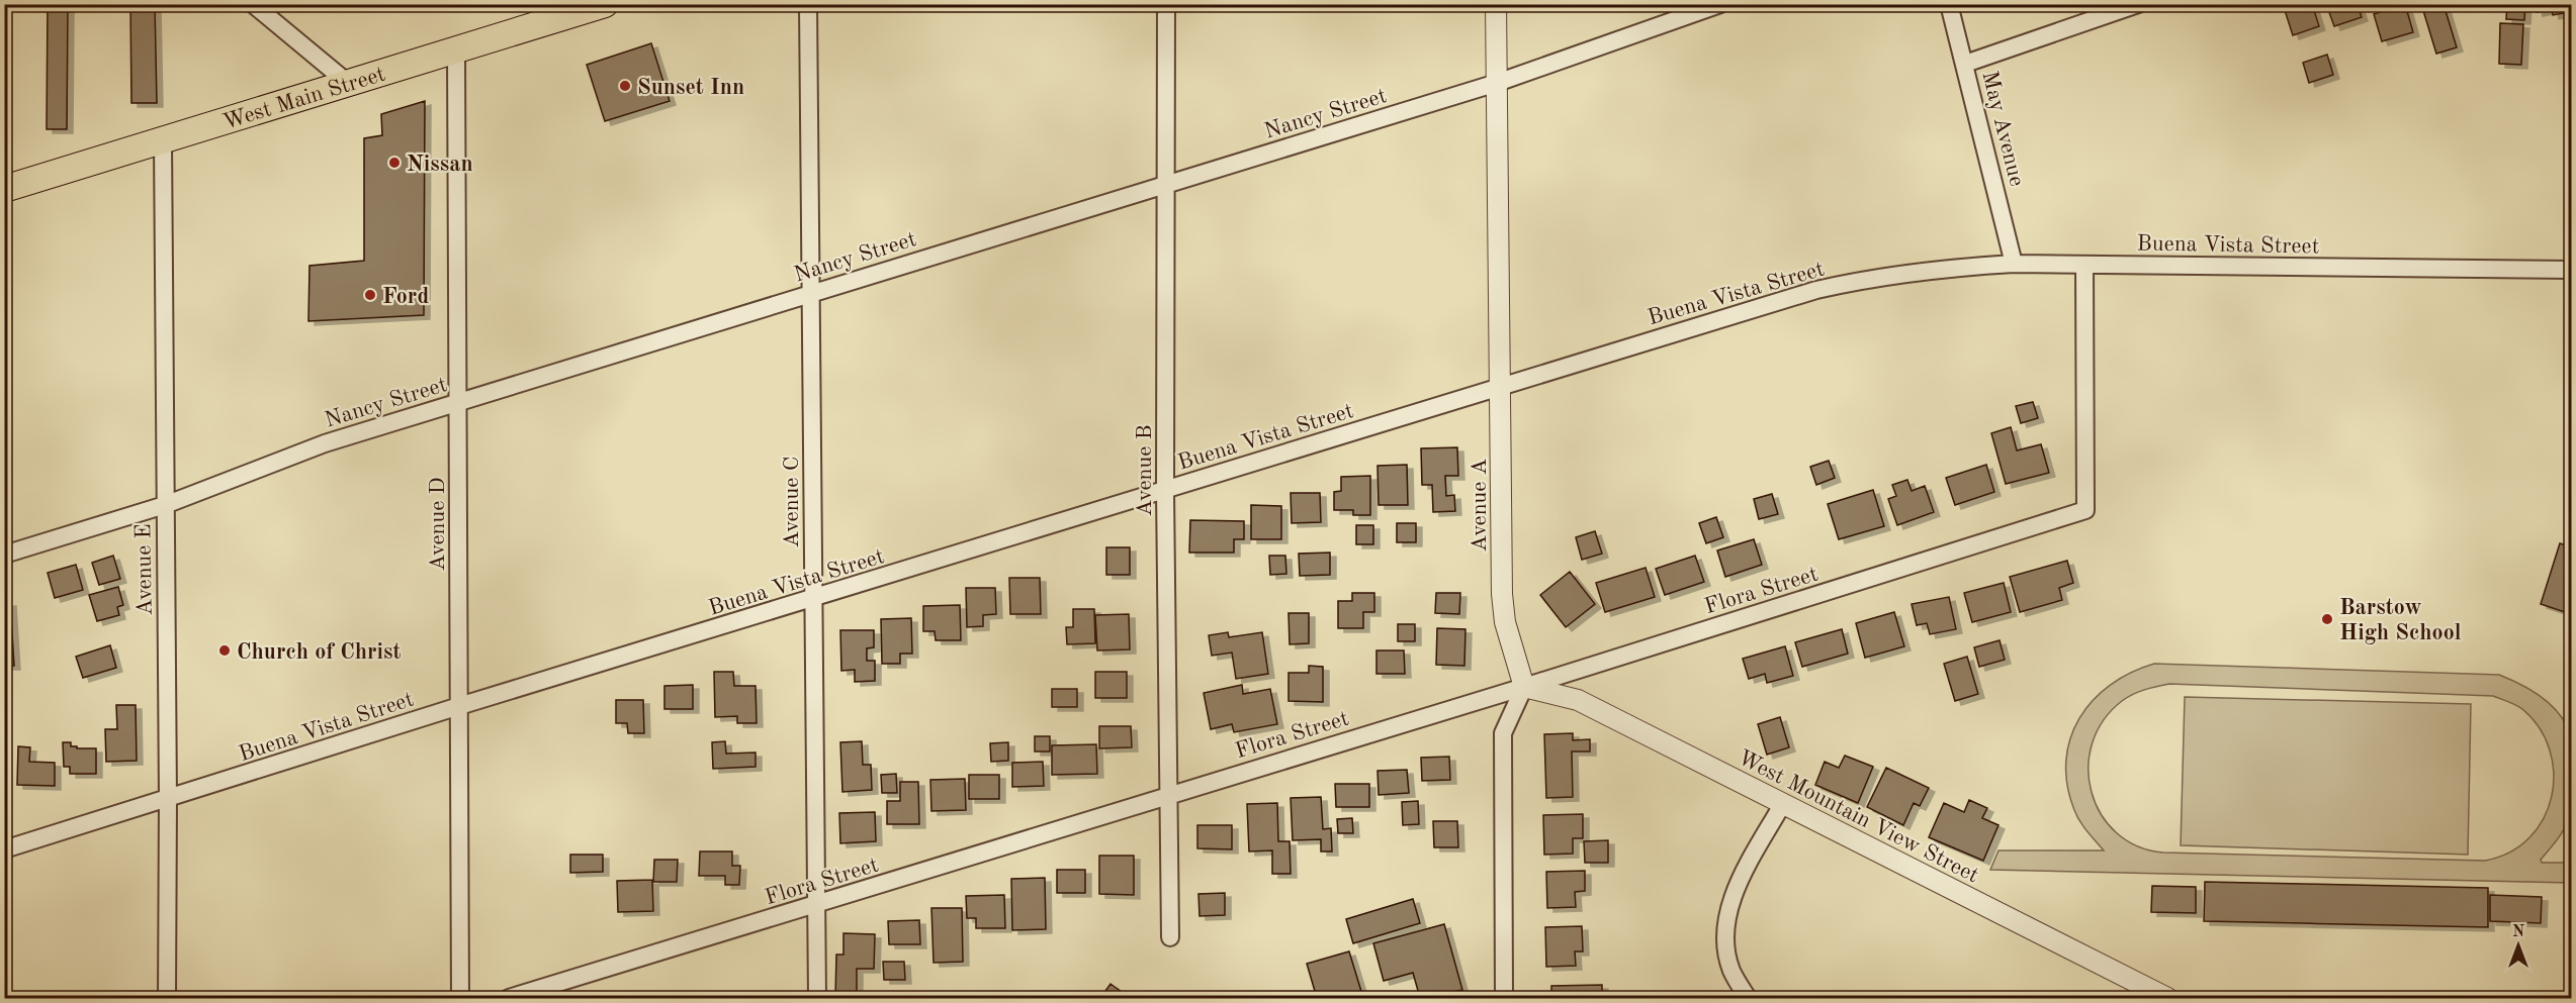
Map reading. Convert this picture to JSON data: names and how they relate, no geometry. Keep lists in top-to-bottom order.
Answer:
{
  "streets": {
    "main road": ["West Main Street"],
    "street": [
      "Nancy Street",
      "May Avenue",
      "Buena Vista Street",
      "Avenue B",
      "Avenue C",
      "Avenue A",
      "Avenue D",
      "Avenue E",
      "Flora Street",
      "West Mountain View Street"
    ]
  },
  "crossings": [
    ["West Main Street", "Avenue D"],
    ["West Main Street", "Avenue E"],
    ["Nancy Street", "Avenue B"],
    ["Nancy Street", "Avenue C"],
    ["Nancy Street", "Avenue A"],
    ["Nancy Street", "Avenue D"],
    ["Nancy Street", "Avenue E"],
    ["May Avenue", "Buena Vista Street"],
    ["Buena Vista Street", "Avenue B"],
    ["Buena Vista Street", "Avenue C"],
    ["Buena Vista Street", "Avenue A"],
    ["Buena Vista Street", "Avenue D"],
    ["Buena Vista Street", "Avenue E"],
    ["Buena Vista Street", "Flora Street"],
    ["Avenue B", "Flora Street"],
    ["Avenue C", "Flora Street"],
    ["Avenue A", "Flora Street"],
    ["Avenue A", "West Mountain View Street"],
    ["Flora Street", "West Mountain View Street"]
  ],
  "places": [
    "Sunset Inn",
    "Nissan",
    "Ford",
    "Barstow High School",
    "Church of Christ"
  ],
  "north": "top"
}
